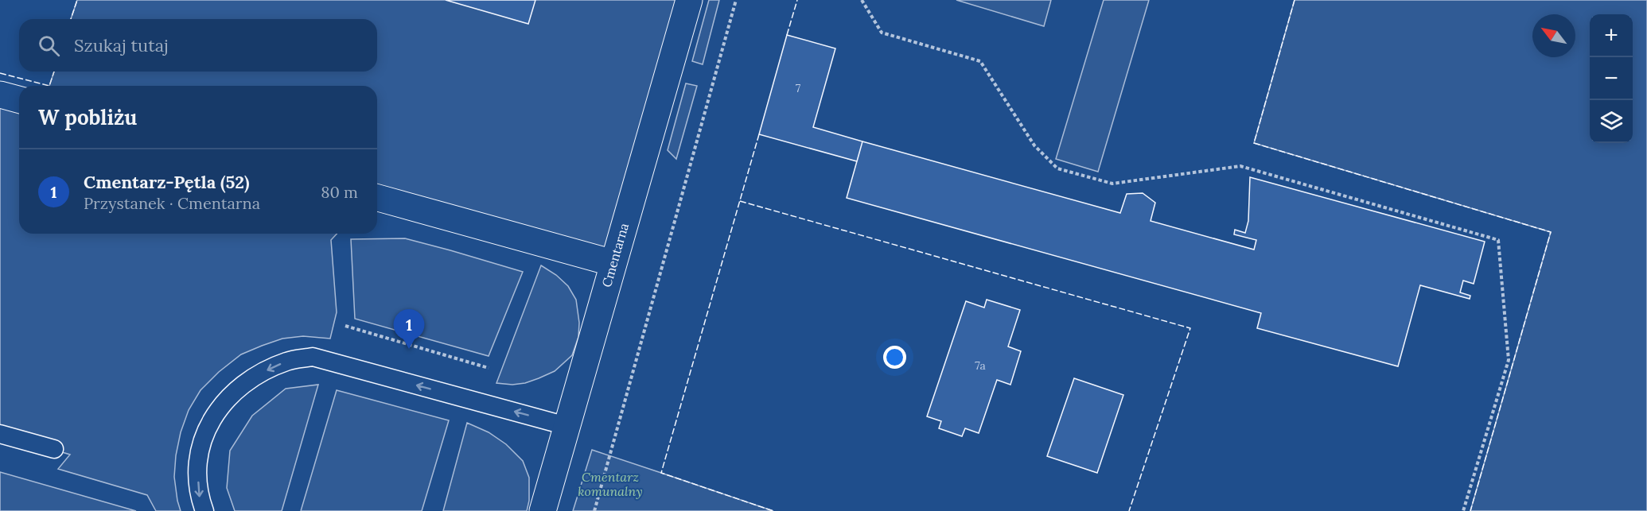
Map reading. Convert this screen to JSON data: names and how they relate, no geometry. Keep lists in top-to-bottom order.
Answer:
{
  "streets": {
    "street": ["Cmentarna"]
  },
  "parks": ["Cmentarz komunalny"],
  "house_numbers": ["7", "7a"],
  "north": "top left",
  "page": {
    "map_buttons": ["+", "−"],
    "search": "Szukaj tutaj",
    "heading": "W pobliżu",
    "list": [
      {
        "mark": "1",
        "name": "Cmentarz-Pętla (52)",
        "note": "Przystanek · Cmentarna",
        "value": "80 m"
      }
    ],
    "pins": "1"
  }
}
